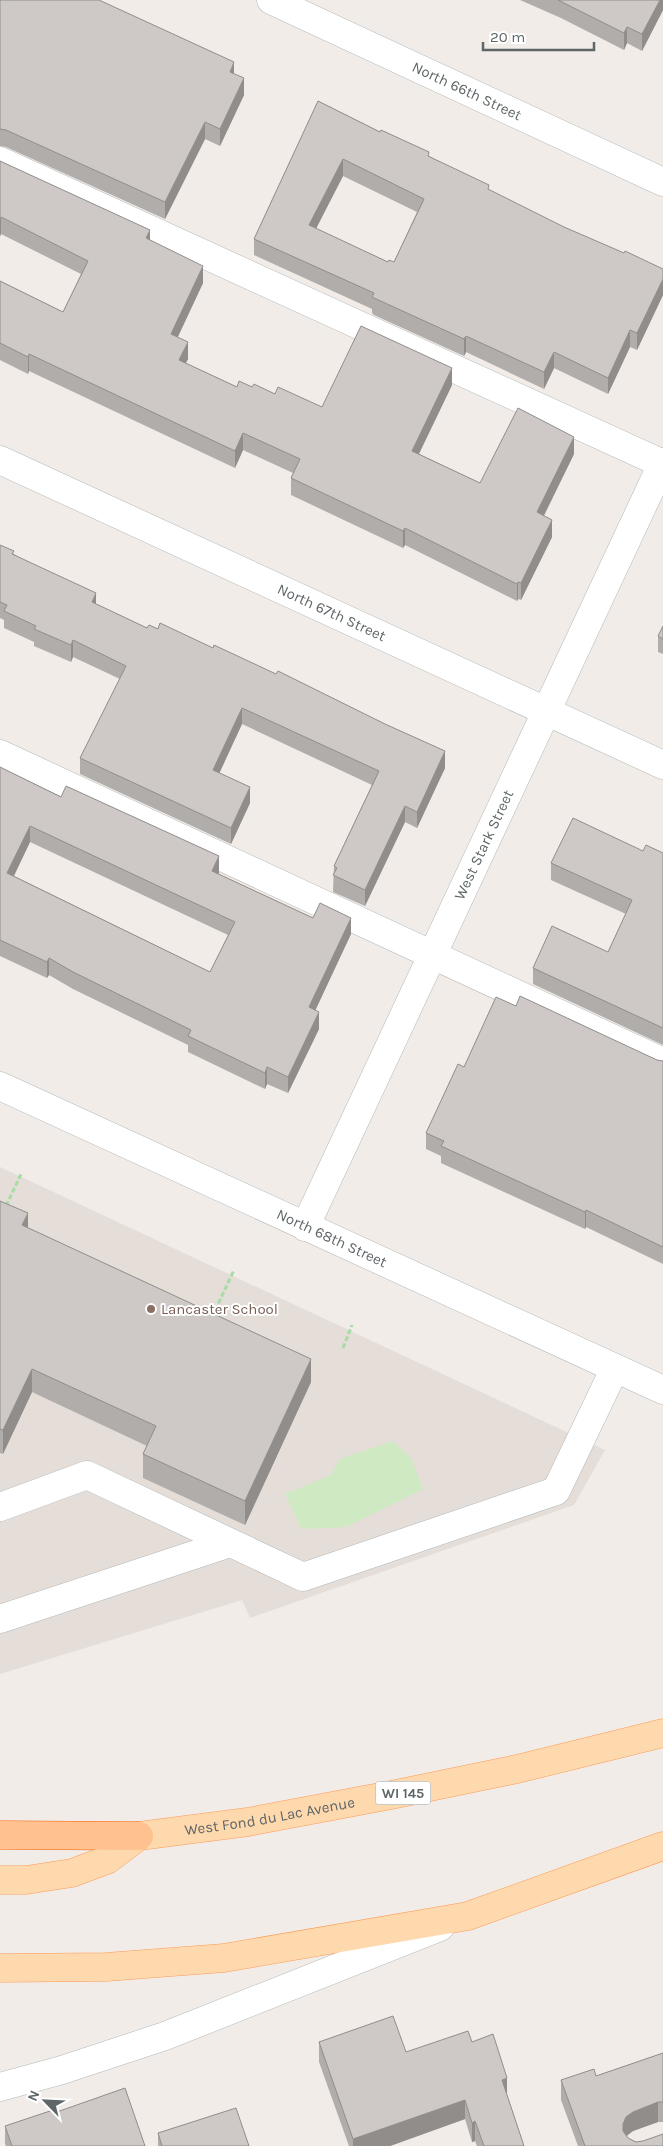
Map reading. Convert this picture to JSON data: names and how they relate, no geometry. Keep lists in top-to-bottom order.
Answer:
{
  "streets": {
    "highway": ["WI 145"],
    "main road": ["West Fond du Lac Avenue"],
    "street": [
      "North 66th Street",
      "North 67th Street",
      "West Stark Street",
      "North 68th Street"
    ]
  },
  "crossings": [
    ["North 67th Street", "West Stark Street"],
    ["West Stark Street", "North 68th Street"],
    ["WI 145", "West Fond du Lac Avenue"]
  ],
  "places": ["Lancaster School"],
  "scale_bar": "20 m",
  "north": "top left"
}
